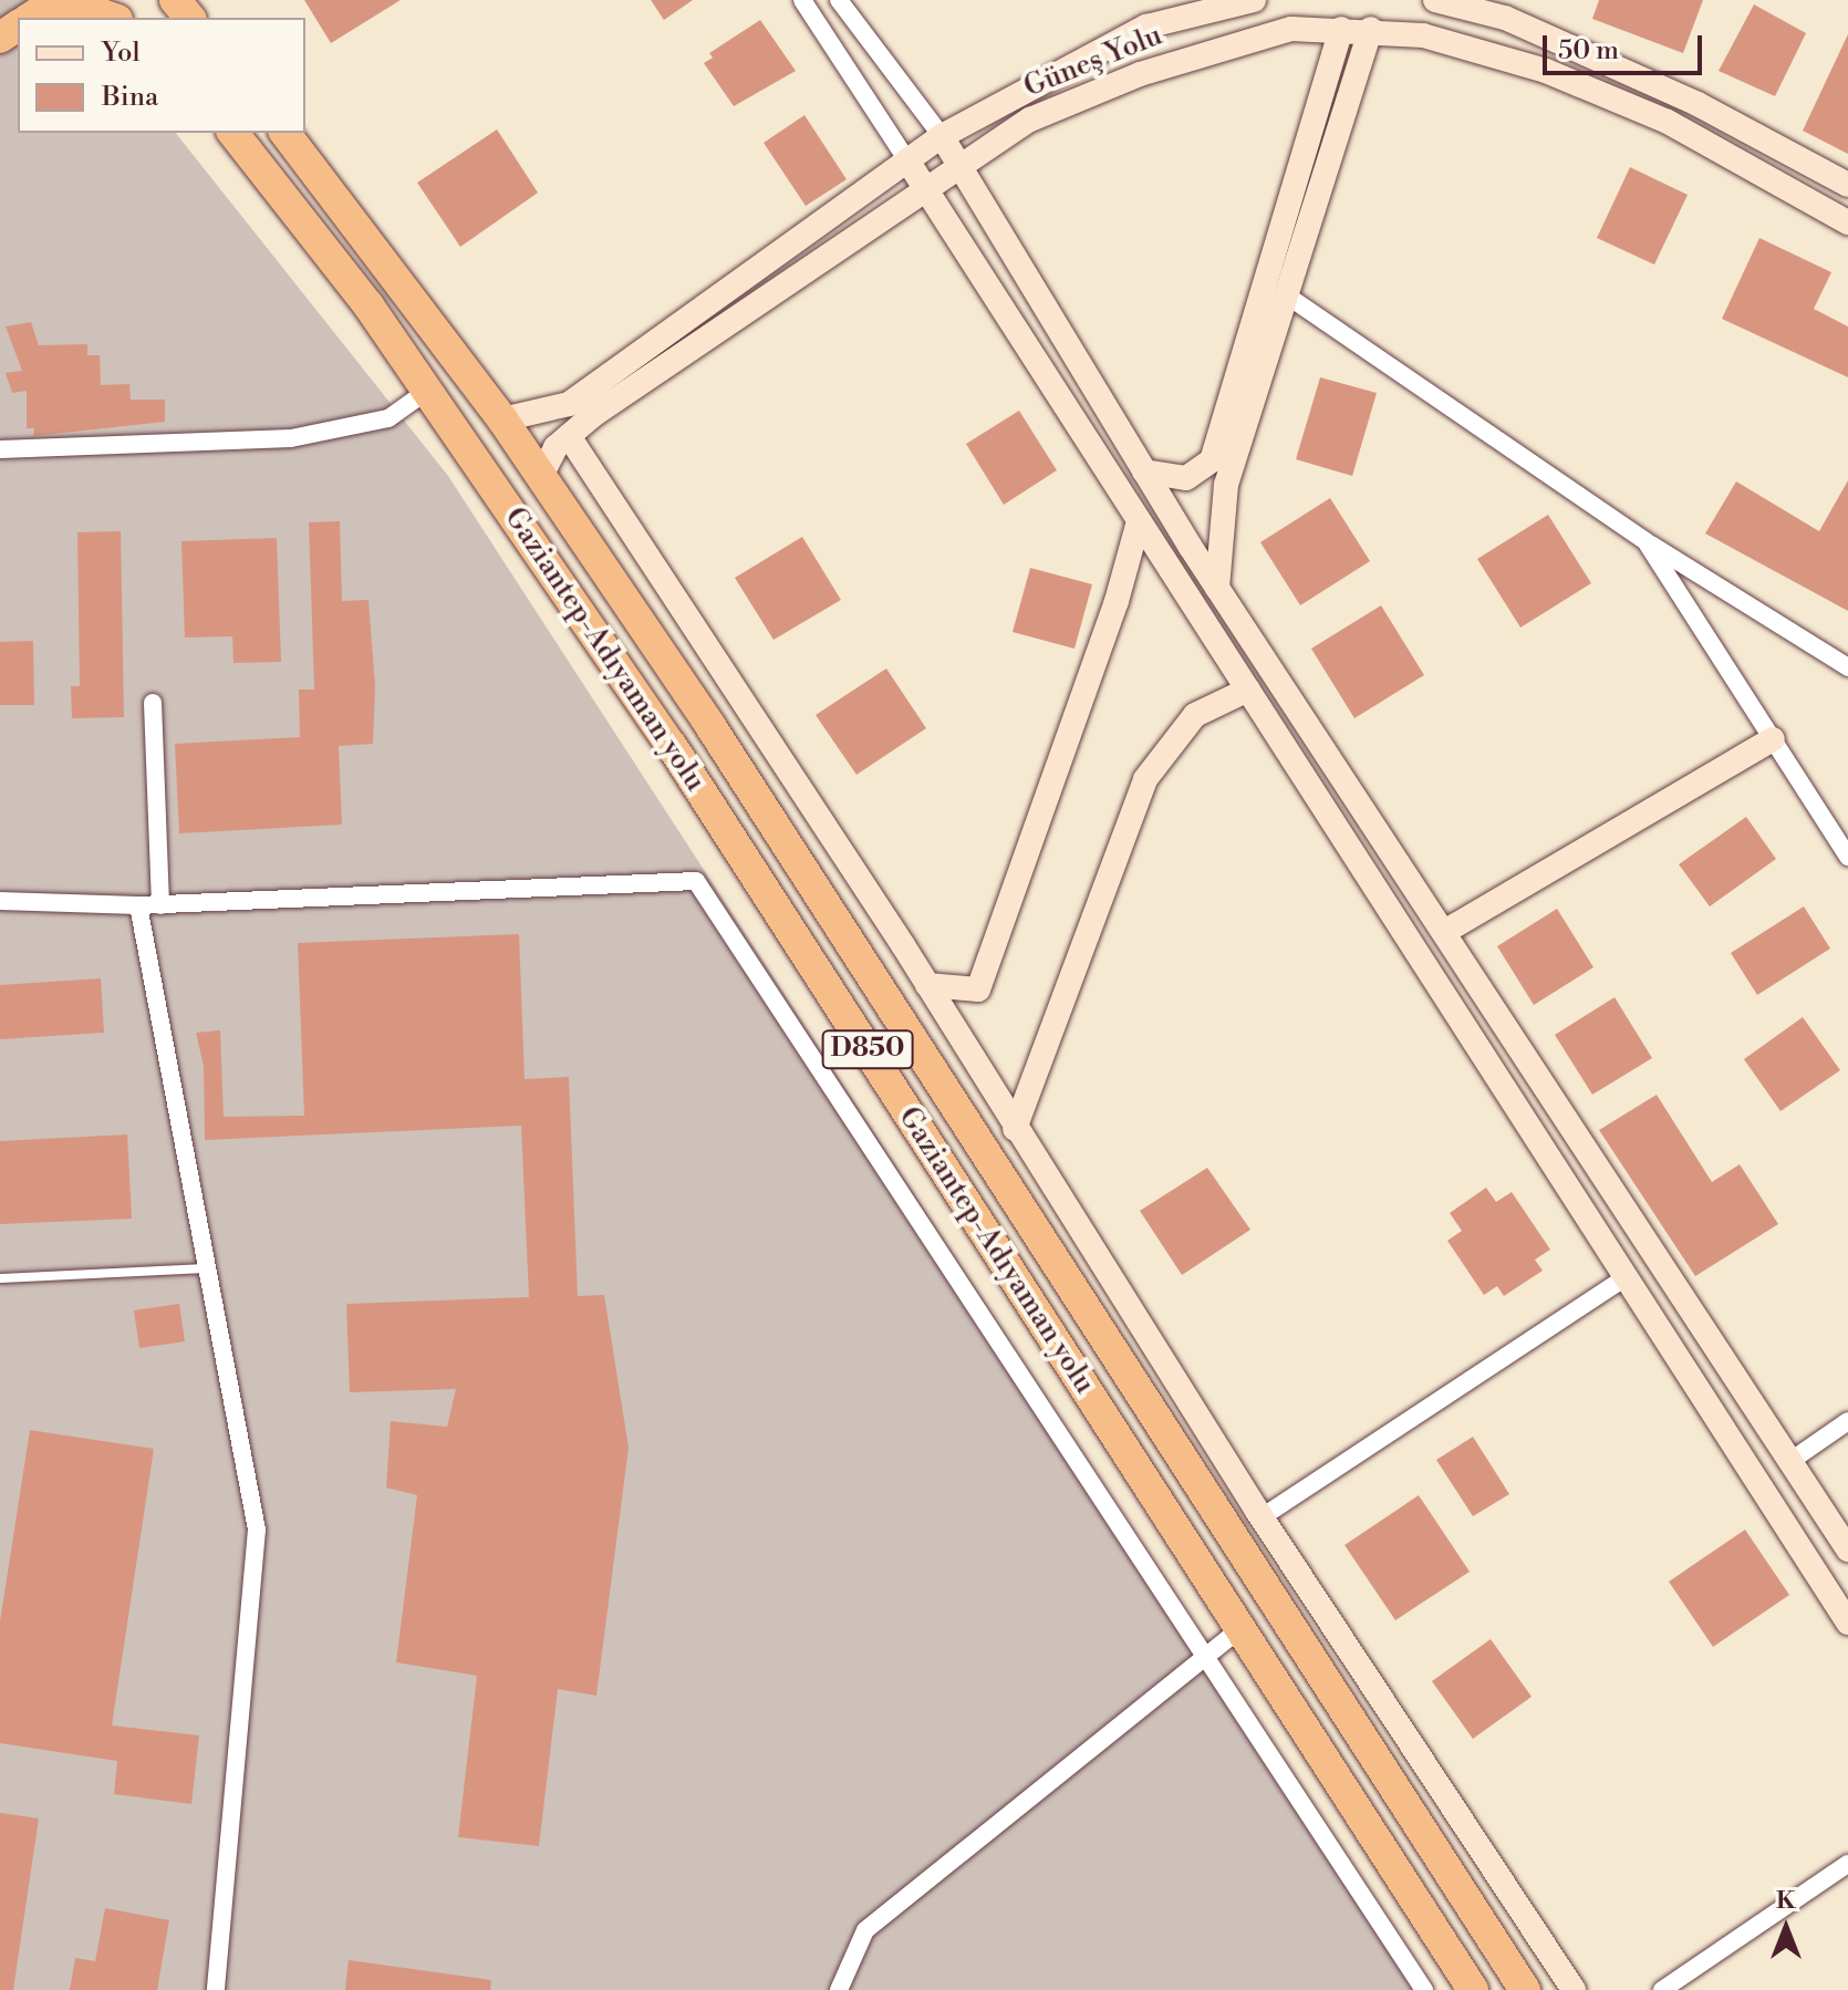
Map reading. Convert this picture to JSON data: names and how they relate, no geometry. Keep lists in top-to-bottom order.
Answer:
{
  "streets": {
    "highway": ["Gaziantep-Adıyaman yolu", "D850"],
    "street": ["Güneş Yolu"]
  },
  "crossings": [
    ["Güneş Yolu", "Gaziantep-Adıyaman yolu"]
  ],
  "legend": ["Yol", "Bina"],
  "scale_bar": "50 m",
  "north": "top"
}
